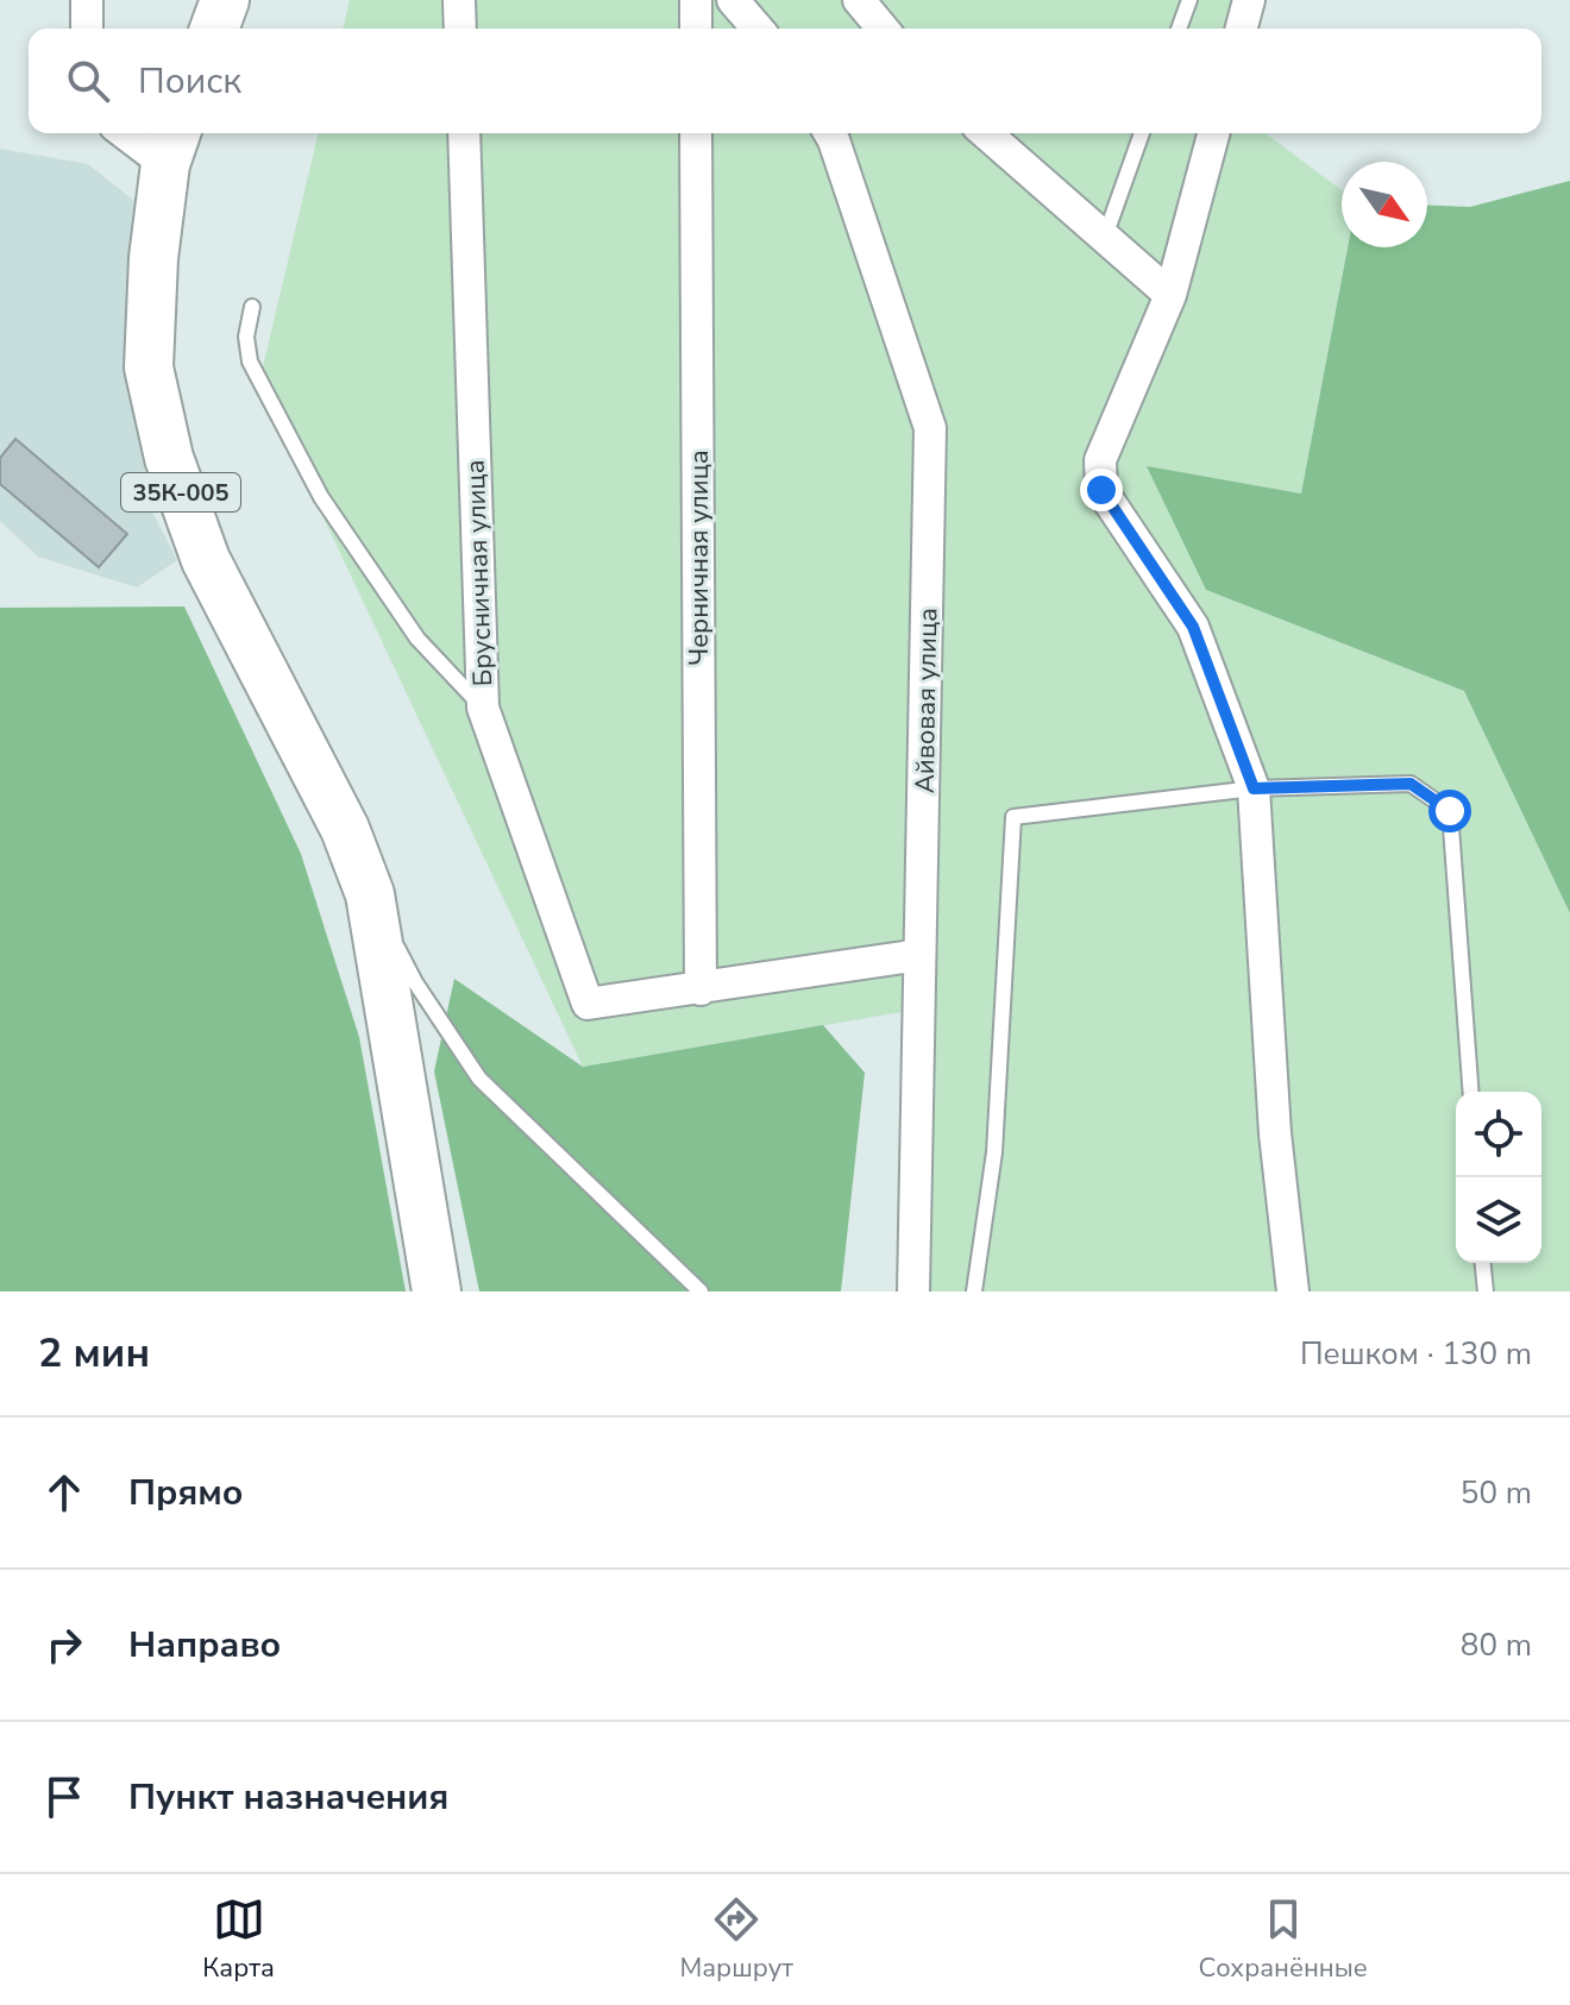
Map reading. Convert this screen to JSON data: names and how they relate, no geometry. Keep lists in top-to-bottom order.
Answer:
{
  "streets": {
    "main road": ["35К-005"],
    "street": ["Черничная улица", "Брусничная улица", "Айвовая улица"]
  },
  "crossings": [
    ["Черничная улица", "Брусничная улица"]
  ],
  "north": "bottom right",
  "page": {
    "search": "Поиск",
    "heading": ["2 мин", "Пешком · 130 m"],
    "list": [
      ["Прямо", "50 m"],
      ["Направо", "80 m"],
      "Пункт назначения"
    ],
    "nav": ["Карта", "Маршрут", "Сохранённые"]
  }
}
